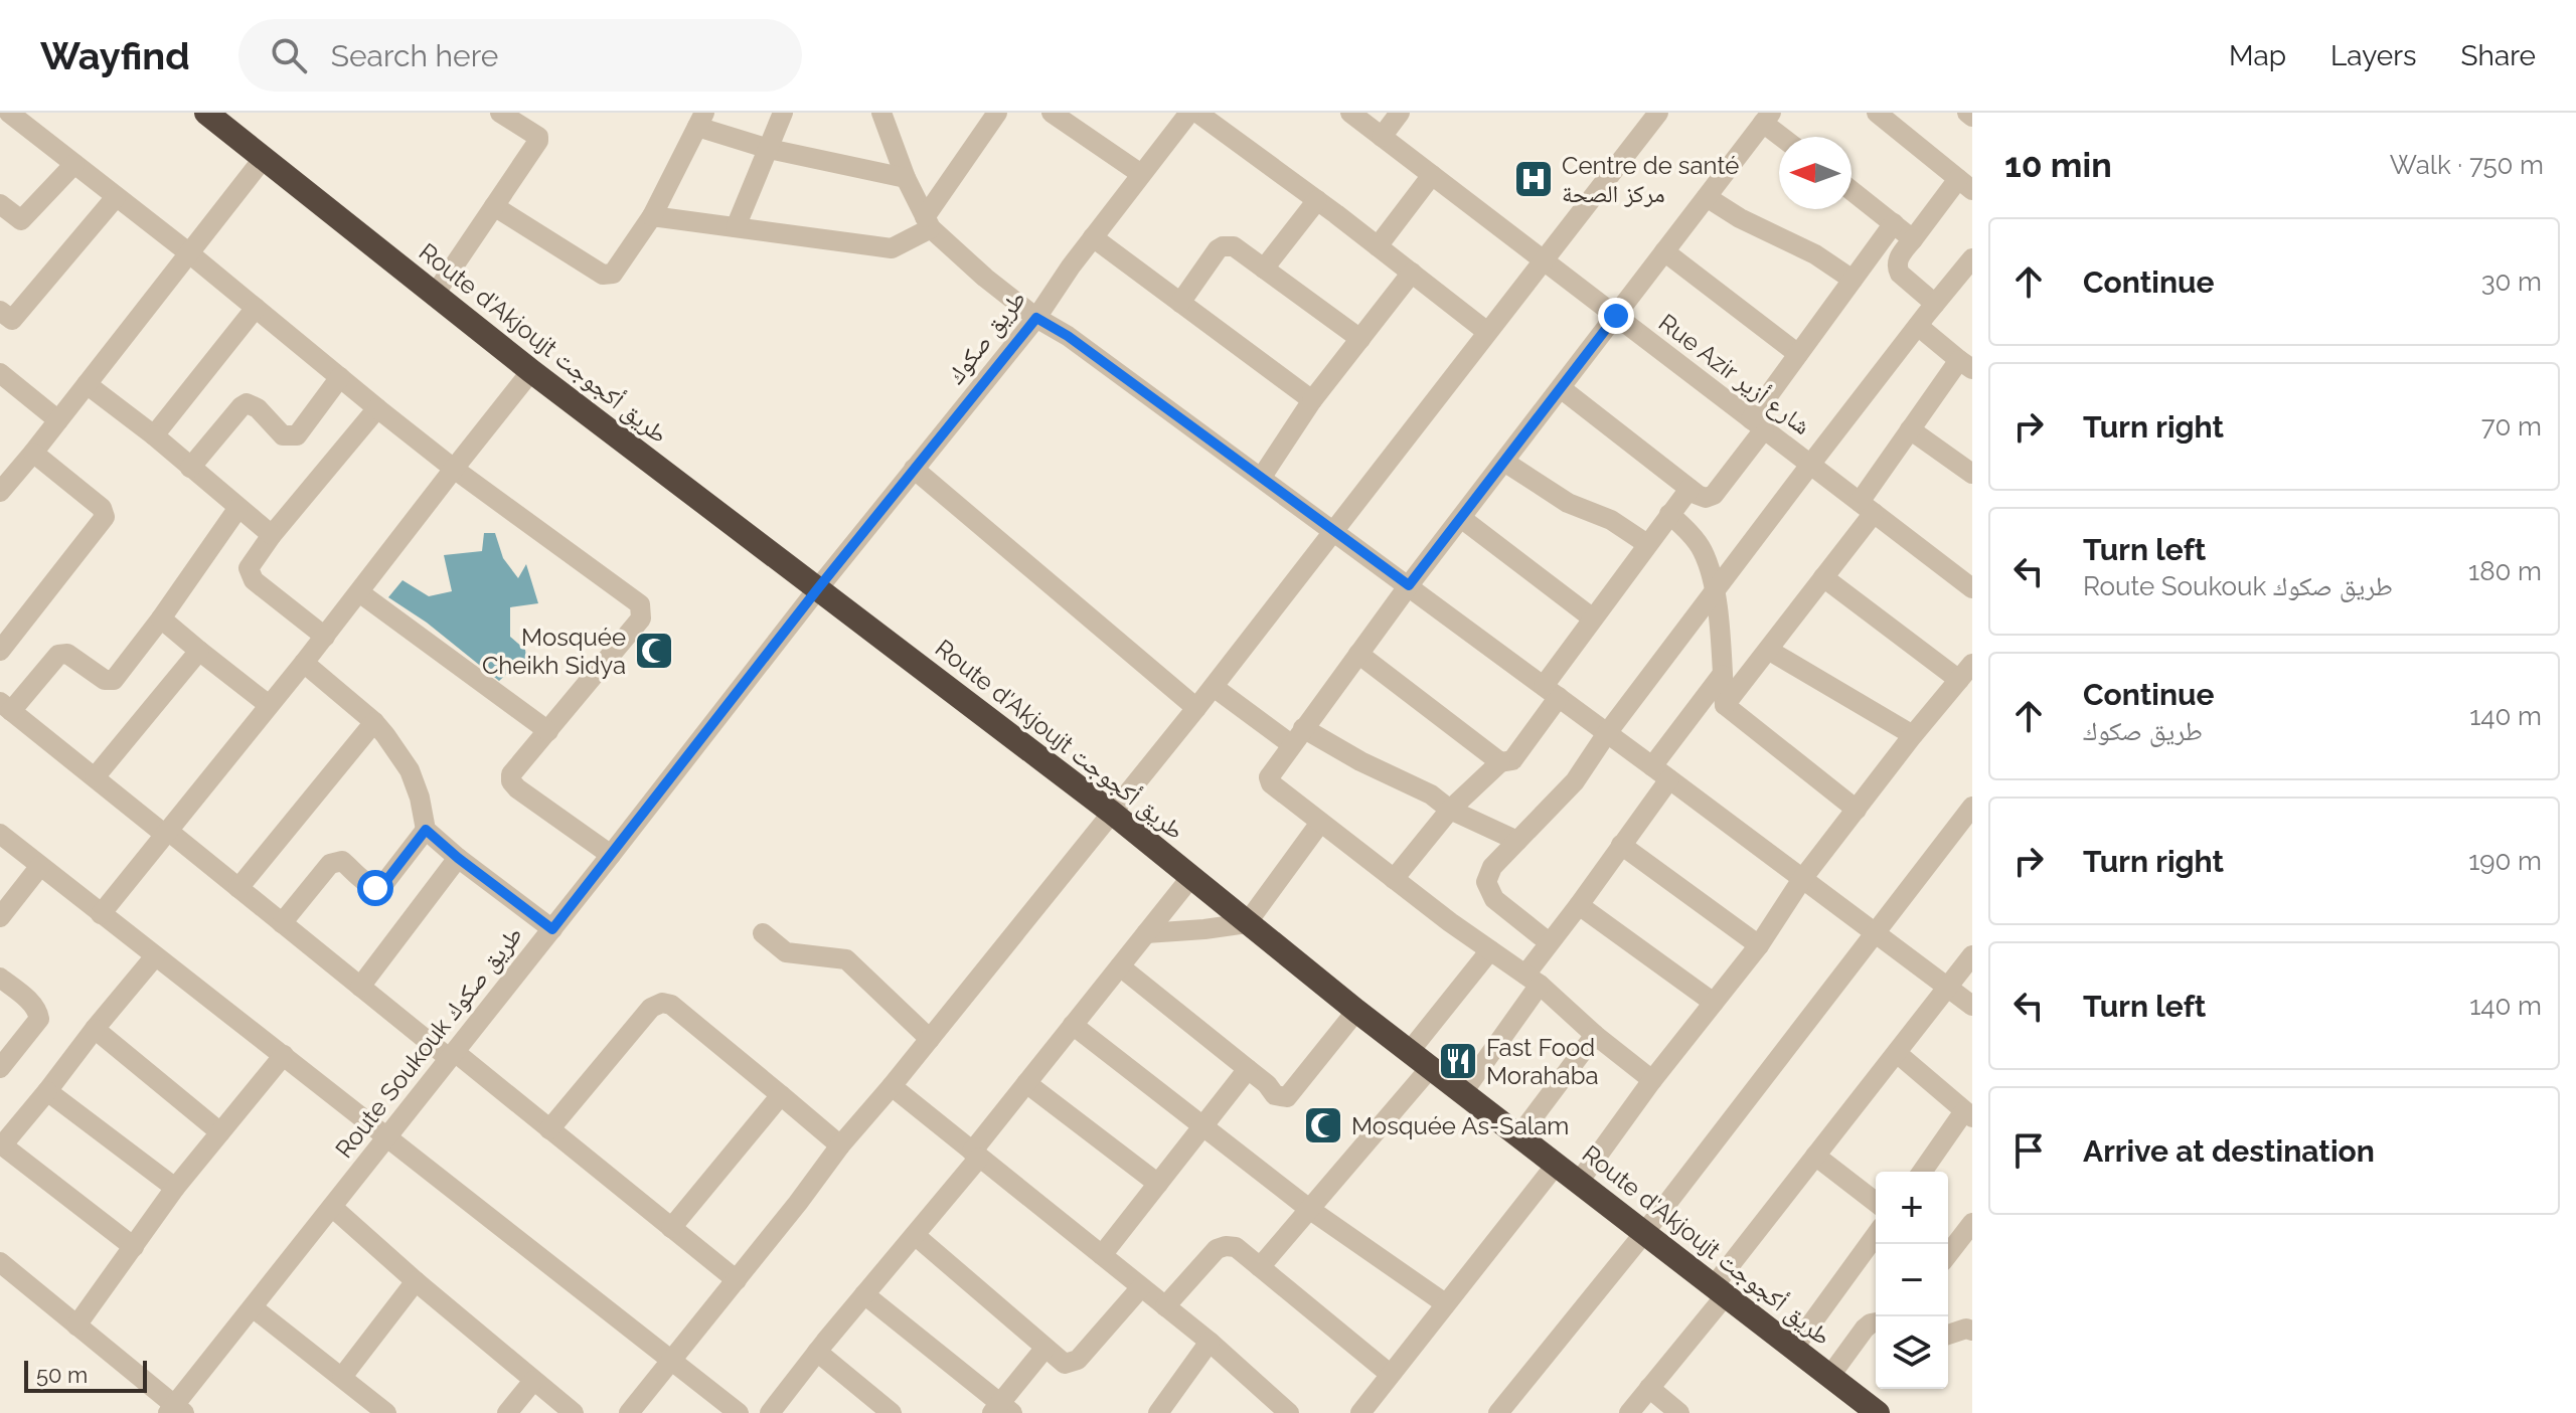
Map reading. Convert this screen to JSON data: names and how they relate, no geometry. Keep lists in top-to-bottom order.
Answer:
{
  "streets": {
    "highway": ["Route d'Akjoujt طريق أكجوجت"],
    "street": ["طريق صكوك", "Rue Azir شارع أزير", "Route Soukouk طريق صكوك"]
  },
  "crossings": [
    ["طريق صكوك", "Route d'Akjoujt طريق أكجوجت"],
    ["طريق صكوك", "Route Soukouk طريق صكوك"],
    ["Route d'Akjoujt طريق أكجوجت", "Route Soukouk طريق صكوك"]
  ],
  "places": {
    "hospital": ["Centre de santé مركز الصحة"],
    "mosque": ["Mosquée Cheikh Sidya", "Mosquée As-Salam"],
    "restaurant": ["Fast Food Morahaba"]
  },
  "scale_bar": "50 m",
  "north": "left",
  "page": {
    "header": "Wayfind",
    "search": "Search here",
    "nav": ["Map", "Layers", "Share"],
    "heading": ["10 min", "Walk · 750 m"],
    "list": [
      ["Continue", "30 m"],
      ["Turn right", "70 m"],
      ["Turn left", "Route Soukouk طريق صكوك", "180 m"],
      ["Continue", "طريق صكوك", "140 m"],
      ["Turn right", "190 m"],
      ["Turn left", "140 m"],
      "Arrive at destination"
    ],
    "map_buttons": ["+", "−"],
    "scale": "50 m"
  }
}
